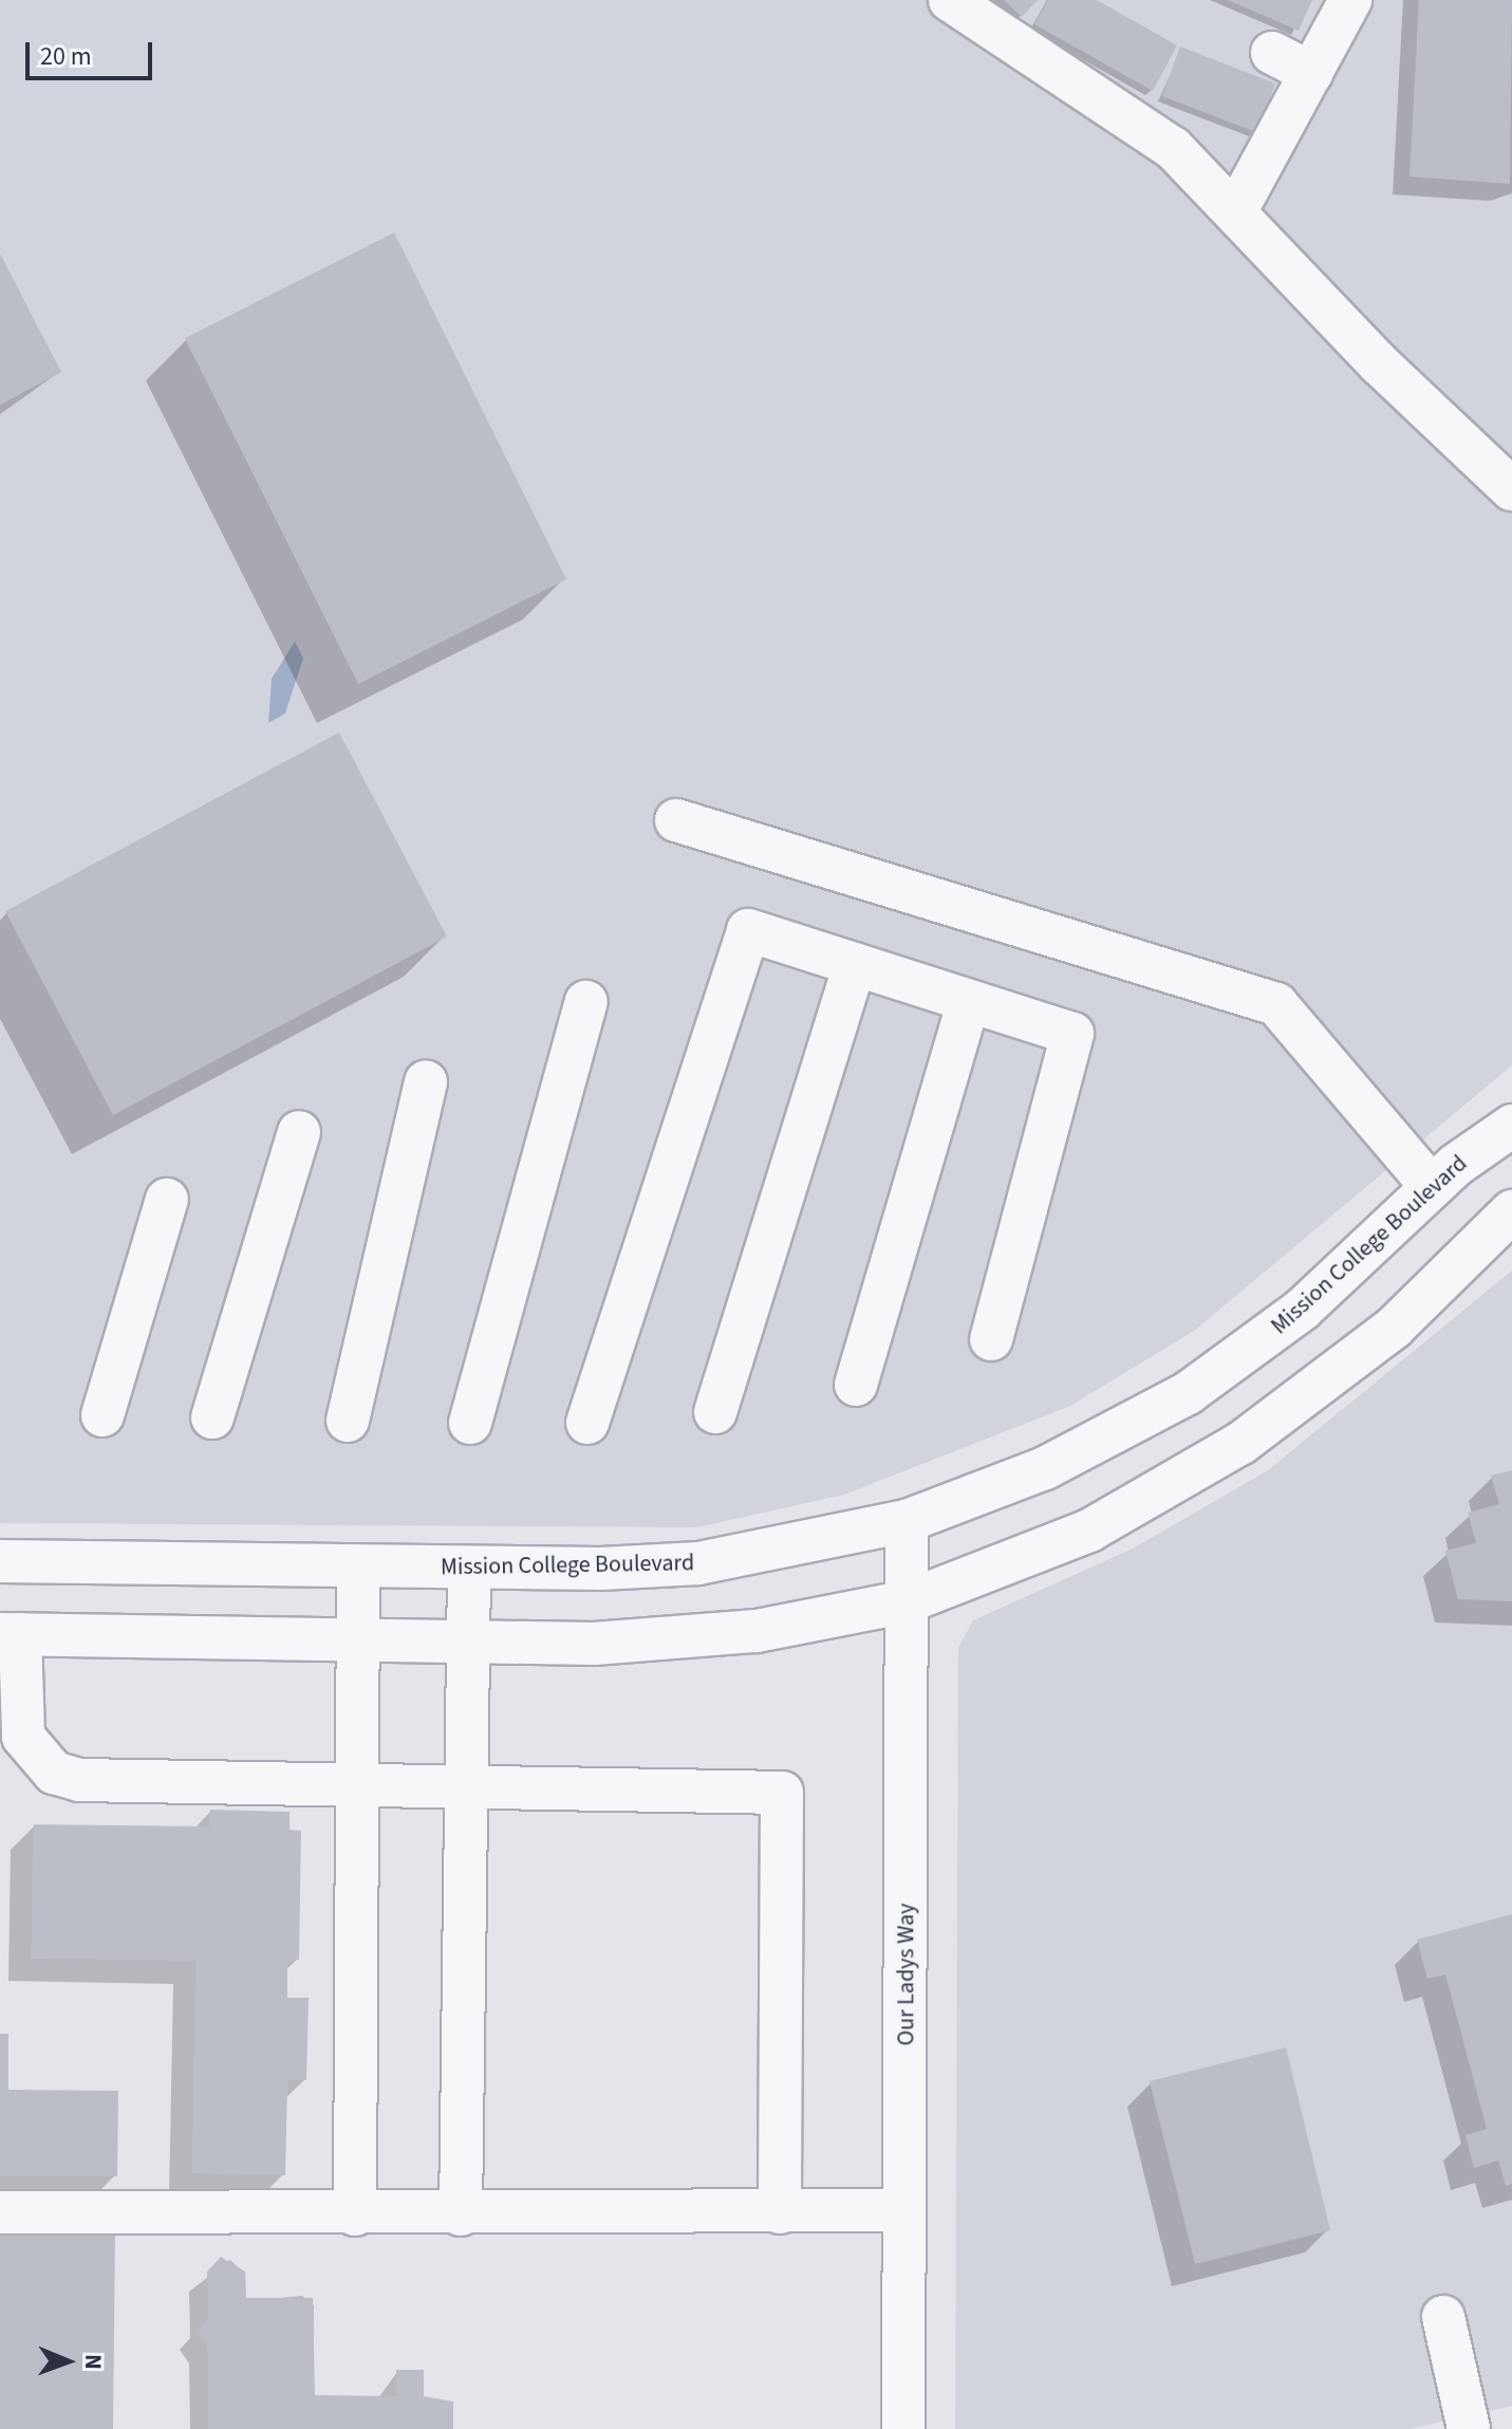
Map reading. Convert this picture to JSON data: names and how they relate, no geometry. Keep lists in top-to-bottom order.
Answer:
{
  "streets": {
    "street": ["Mission College Boulevard", "Our Ladys Way"]
  },
  "crossings": [
    ["Mission College Boulevard", "Our Ladys Way"]
  ],
  "scale_bar": "20 m",
  "north": "right"
}
